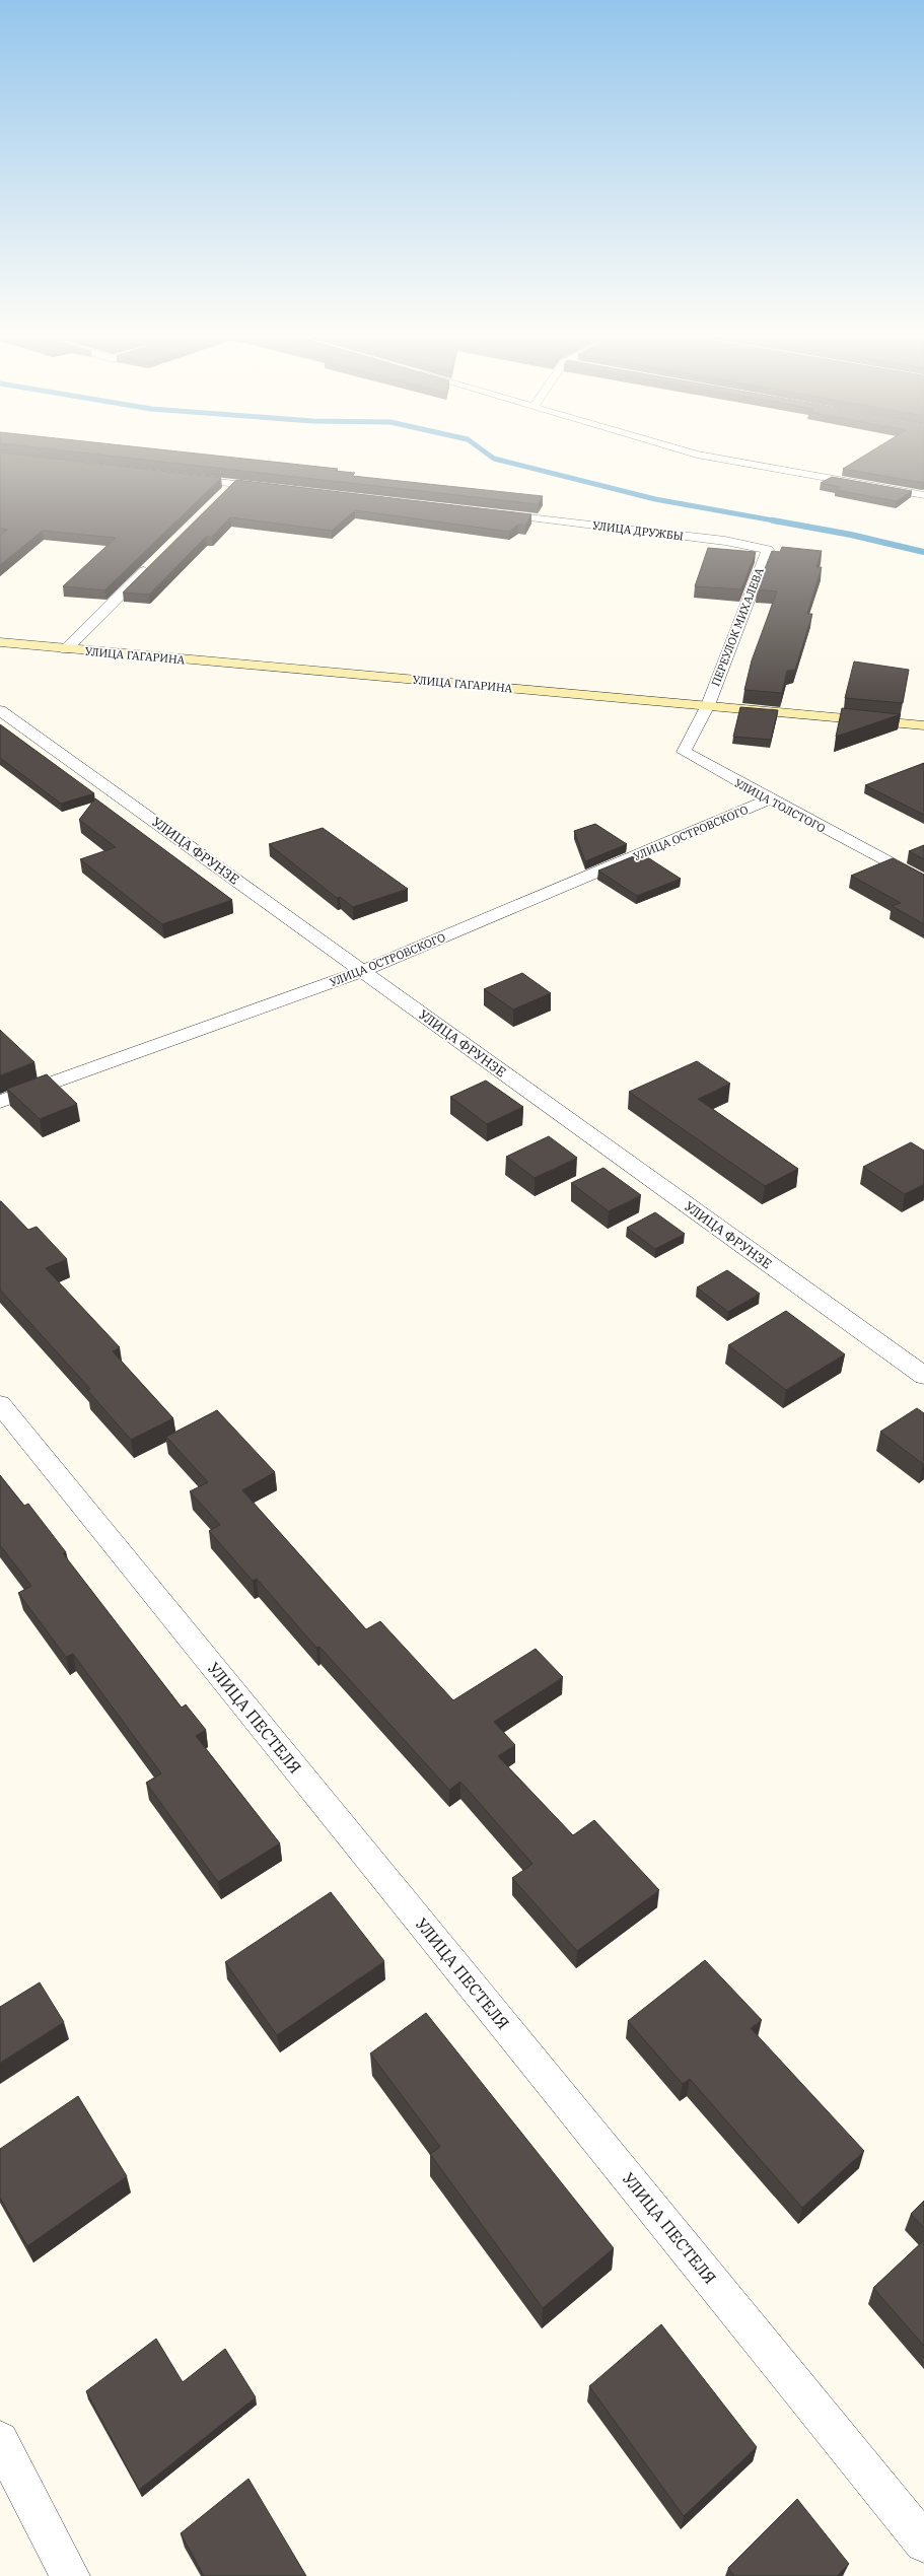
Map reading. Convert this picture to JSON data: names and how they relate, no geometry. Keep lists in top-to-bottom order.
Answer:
{
  "streets": {
    "main road": ["УЛИЦА ГАГАРИНА"],
    "street": [
      "УЛИЦА ДРУЖБЫ",
      "ПЕРЕУЛОК МИХАЛЕВА",
      "УЛИЦА ТОЛСТОГО",
      "УЛИЦА ОСТРОВСКОГО",
      "УЛИЦА ФРУНЗЕ",
      "УЛИЦА ПЕСТЕЛЯ"
    ]
  },
  "crossings": [
    ["УЛИЦА ДРУЖБЫ", "ПЕРЕУЛОК МИХАЛЕВА"],
    ["ПЕРЕУЛОК МИХАЛЕВА", "УЛИЦА ГАГАРИНА"],
    ["ПЕРЕУЛОК МИХАЛЕВА", "УЛИЦА ТОЛСТОГО"],
    ["УЛИЦА ГАГАРИНА", "УЛИЦА ТОЛСТОГО"],
    ["УЛИЦА ТОЛСТОГО", "УЛИЦА ОСТРОВСКОГО"],
    ["УЛИЦА ОСТРОВСКОГО", "УЛИЦА ФРУНЗЕ"]
  ]
}
